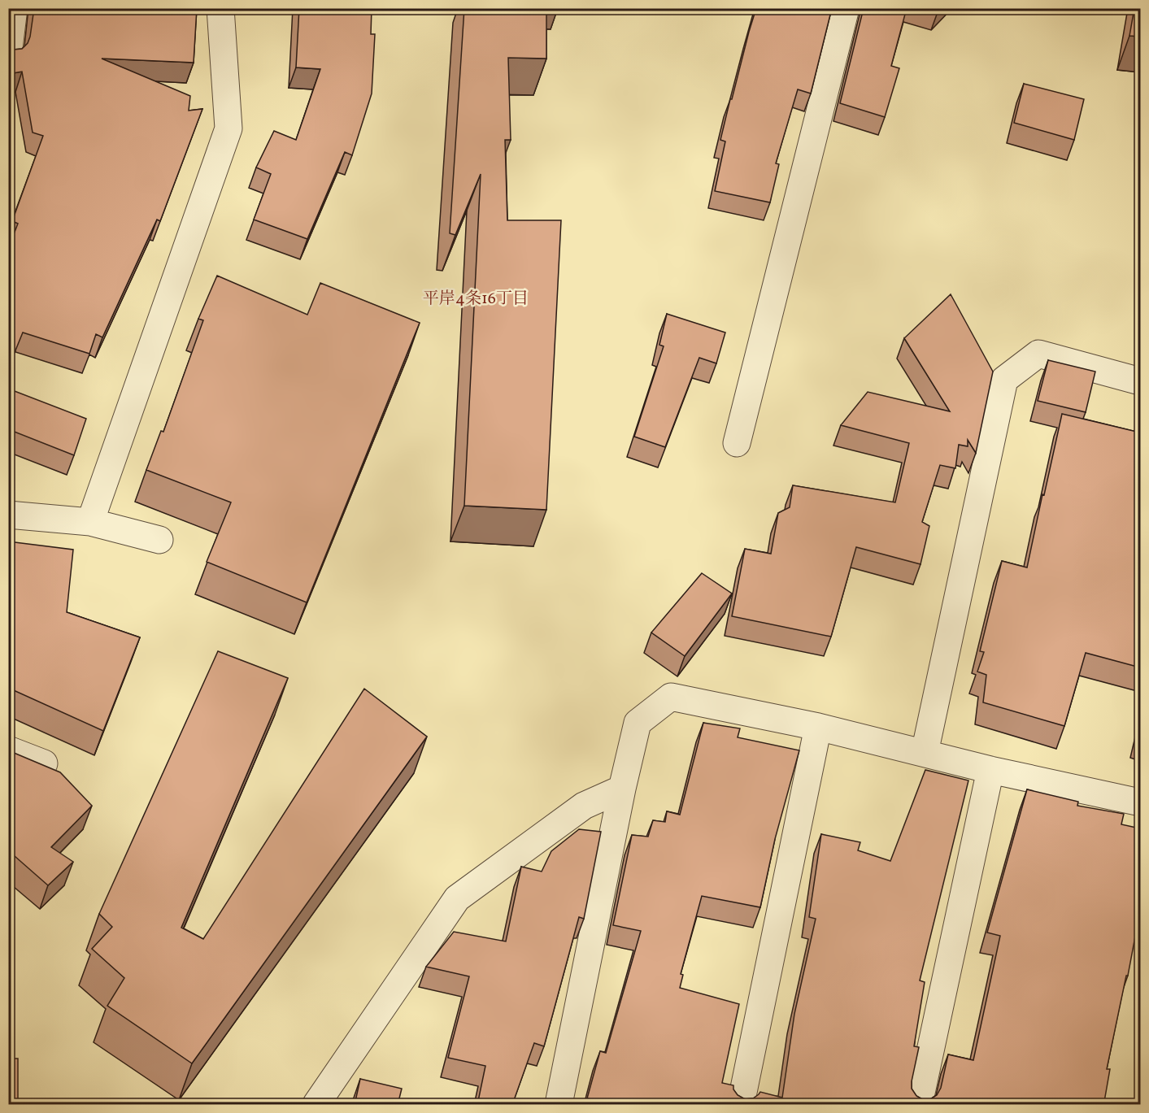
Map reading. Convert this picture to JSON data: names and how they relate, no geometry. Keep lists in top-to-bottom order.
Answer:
{
  "districts": ["平岸4条16丁目"]
}
